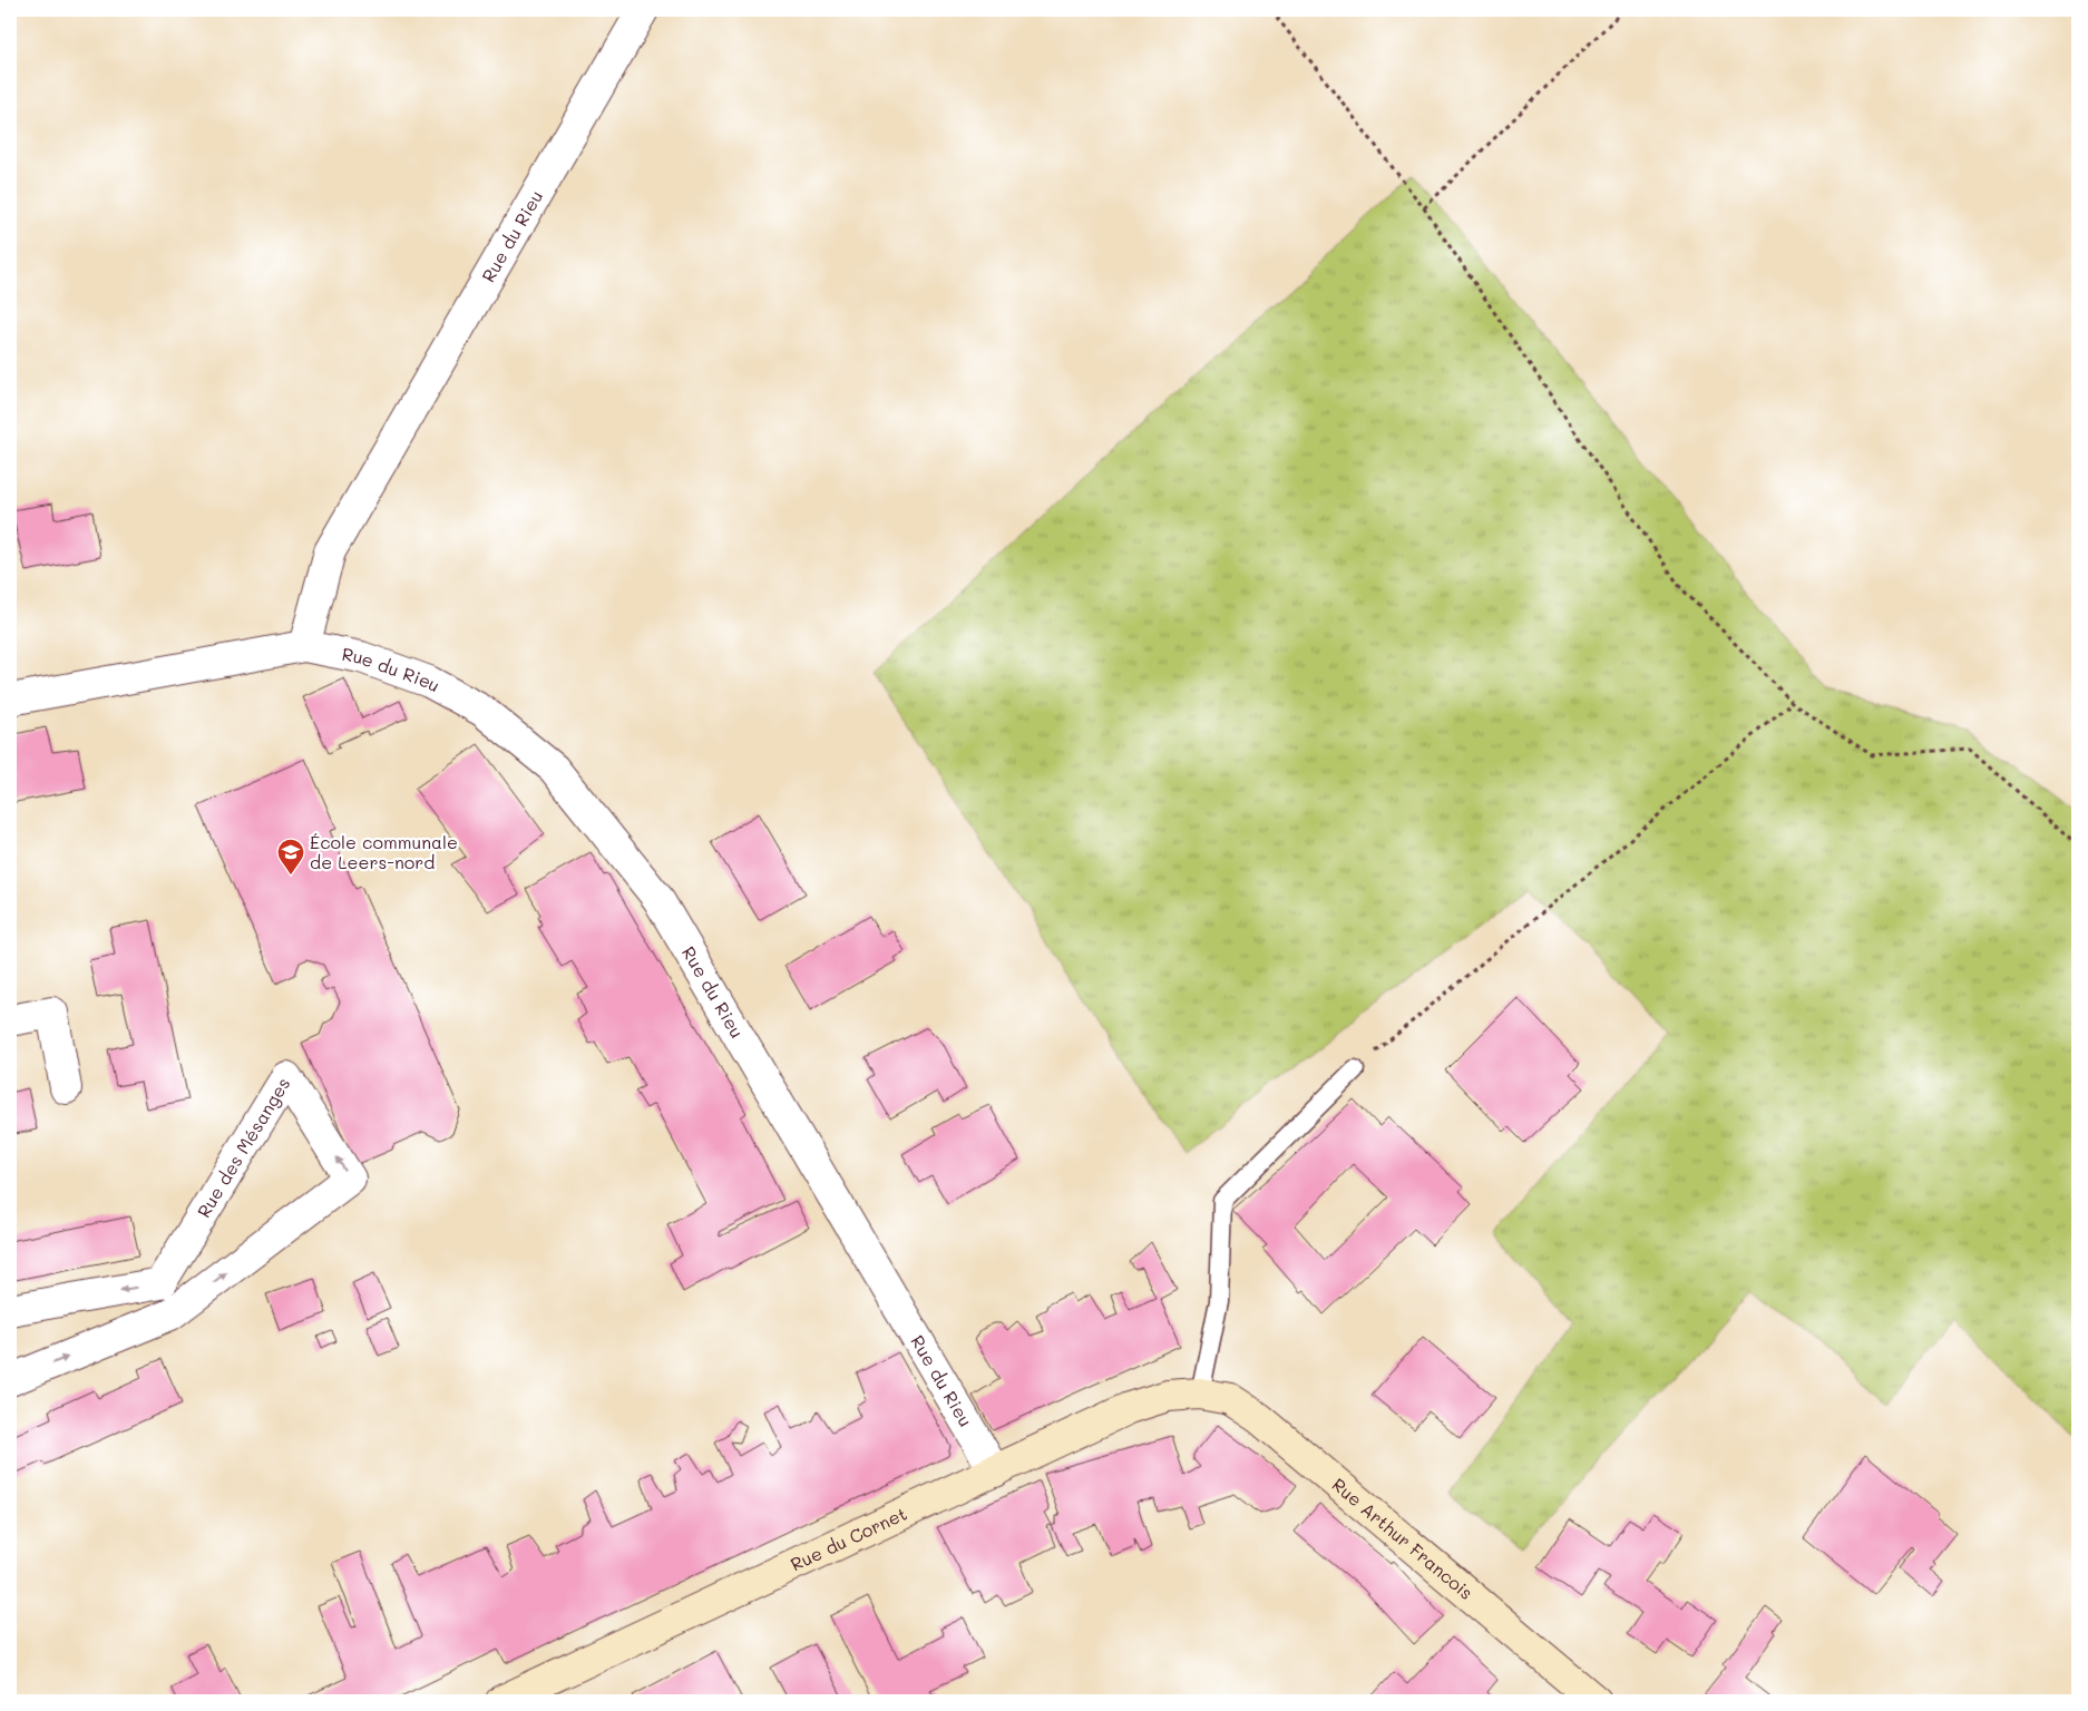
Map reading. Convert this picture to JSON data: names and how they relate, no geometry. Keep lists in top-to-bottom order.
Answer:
{
  "streets": {
    "street": [
      "Rue du Rieu",
      "Rue des Mésanges",
      "Rue Arthur Francois",
      "Rue du Cornet"
    ]
  },
  "crossings": [
    ["Rue du Rieu", "Rue du Cornet"],
    ["Rue Arthur Francois", "Rue du Cornet"]
  ],
  "places": {
    "school or university": ["École communale de Leers-nord"]
  }
}
